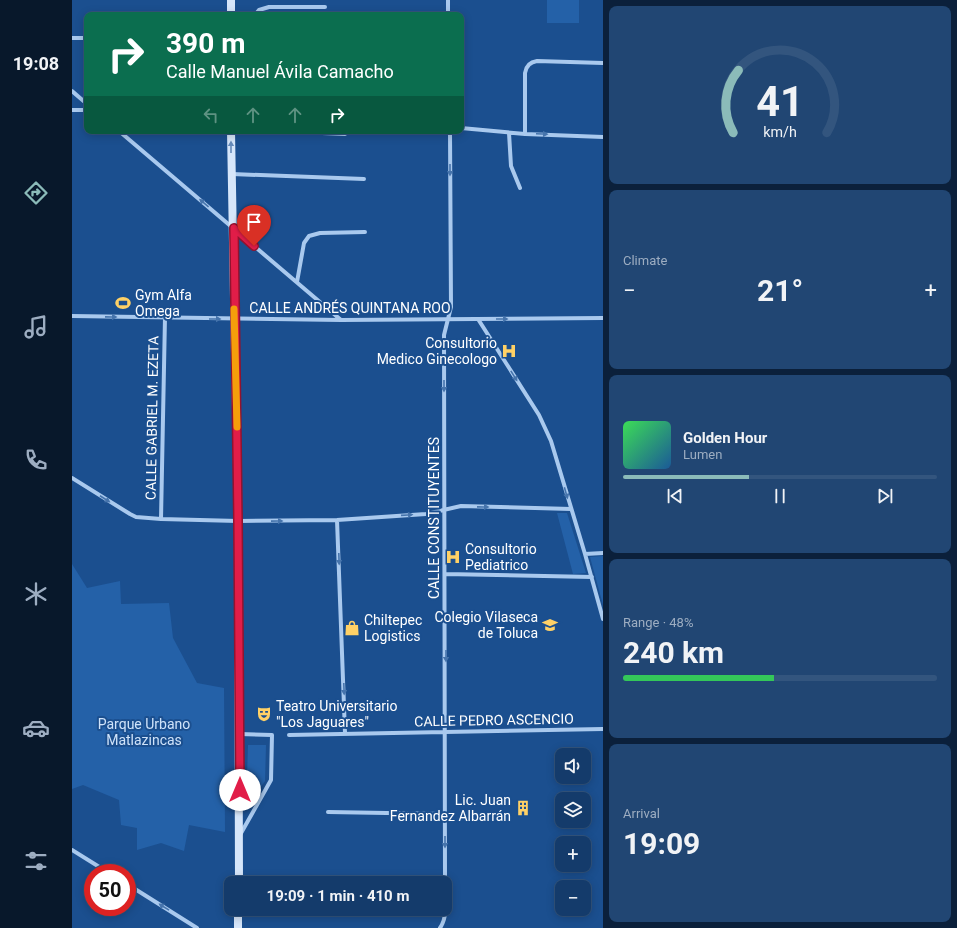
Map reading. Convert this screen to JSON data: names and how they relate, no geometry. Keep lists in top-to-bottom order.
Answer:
{
  "streets": {
    "street": [
      "CALLE ANDRÉS QUINTANA ROO",
      "CALLE GABRIEL M. EZETA",
      "CALLE CONSTITUYENTES",
      "CALLE PEDRO ASCENCIO"
    ]
  },
  "crossings": [
    ["CALLE ANDRÉS QUINTANA ROO", "CALLE GABRIEL M. EZETA"],
    ["CALLE ANDRÉS QUINTANA ROO", "CALLE CONSTITUYENTES"],
    ["CALLE CONSTITUYENTES", "CALLE PEDRO ASCENCIO"]
  ],
  "one_way": ["CALLE ANDRÉS QUINTANA ROO", "CALLE CONSTITUYENTES"],
  "parks": ["Parque Urbano Matlazincas"],
  "places": {
    "sports": ["Gym Alfa Omega"],
    "hospital": ["Consultorio Medico Ginecologo", "Consultorio Pediatrico"],
    "school or university": ["Colegio Vilaseca de Toluca"],
    "shop": ["Chiltepec Logistics"],
    "theatre": ["Teatro Universitario \"Los Jaguares\""],
    "building": ["Lic. Juan Fernandez Albarrán"]
  },
  "page": {
    "tabs": "19:08",
    "turn": ["390 m", "Calle Manuel Ávila Camacho"],
    "tile": [
      "Climate",
      ["Range · 48%", "240 km"],
      ["Arrival", "19:09"]
    ],
    "heat": ["−", "21°", "+"],
    "song": ["Golden Hour", "Lumen"],
    "map_buttons": ["+", "−"],
    "limit": "50",
    "trip": "19:09 · 1 min · 410 m",
    "gauge": ["41", "km/h"]
  }
}
